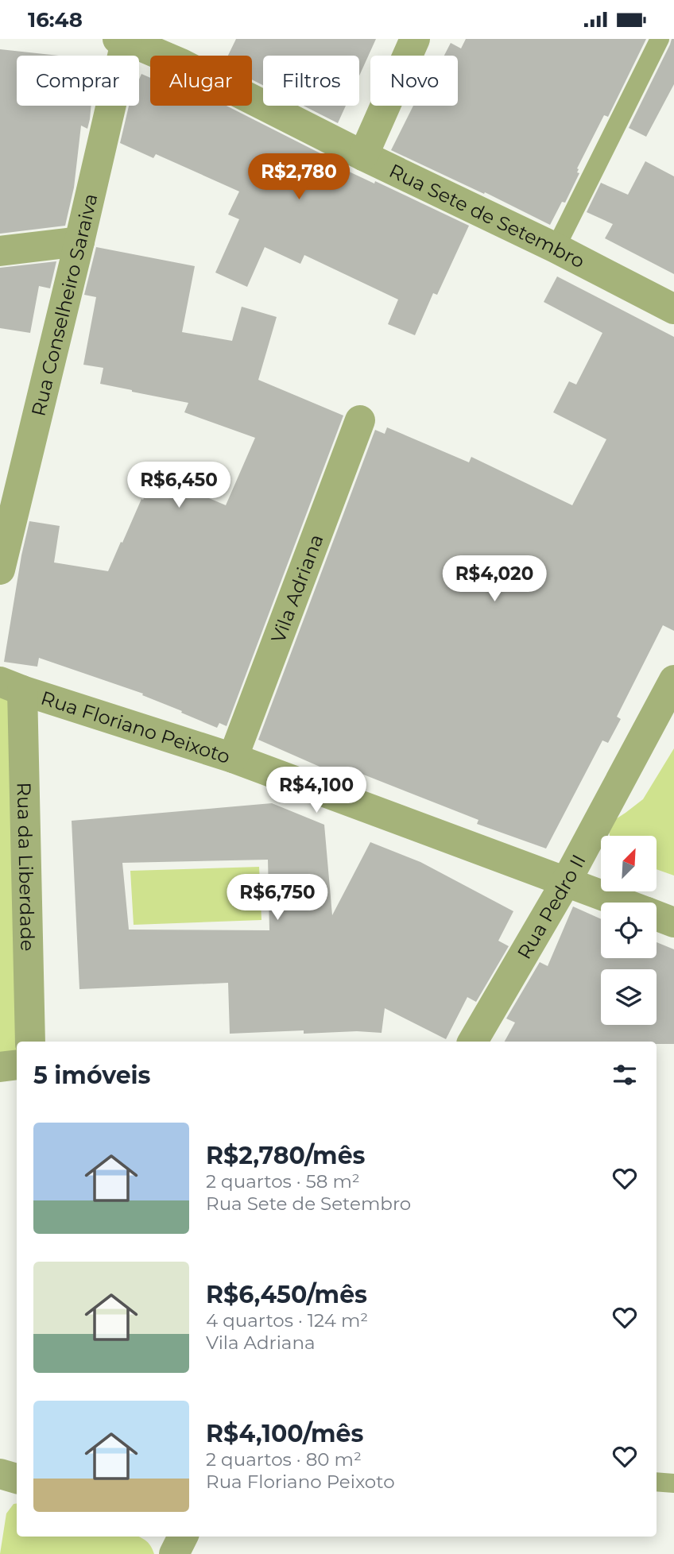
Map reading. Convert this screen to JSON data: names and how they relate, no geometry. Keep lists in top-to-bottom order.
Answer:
{
  "streets": {
    "street": [
      "Rua Sete de Setembro",
      "Rua Conselheiro Saraiva",
      "Vila Adriana",
      "Rua Floriano Peixoto",
      "Rua da Liberdade",
      "Rua Pedro II"
    ]
  },
  "crossings": [
    ["Rua Sete de Setembro", "Rua Conselheiro Saraiva"],
    ["Vila Adriana", "Rua Floriano Peixoto"],
    ["Rua Floriano Peixoto", "Rua da Liberdade"],
    ["Rua Floriano Peixoto", "Rua Pedro II"]
  ],
  "north": "top right",
  "page": {
    "status": "16:48",
    "chip": [
      "Comprar",
      "Alugar",
      "Filtros",
      "Novo"
    ],
    "price": [
      "R$2,780",
      "R$6,450",
      "R$4,020",
      "R$4,100",
      "R$6,750"
    ],
    "heading": "5 imóveis",
    "list": [
      {
        "name": "R$2,780/mês",
        "note": "2 quartos · 58 m² · Rua Sete de Setembro"
      },
      {
        "name": "R$6,450/mês",
        "note": "4 quartos · 124 m² · Vila Adriana"
      },
      {
        "name": "R$4,100/mês",
        "note": "2 quartos · 80 m² · Rua Floriano Peixoto"
      }
    ]
  }
}
